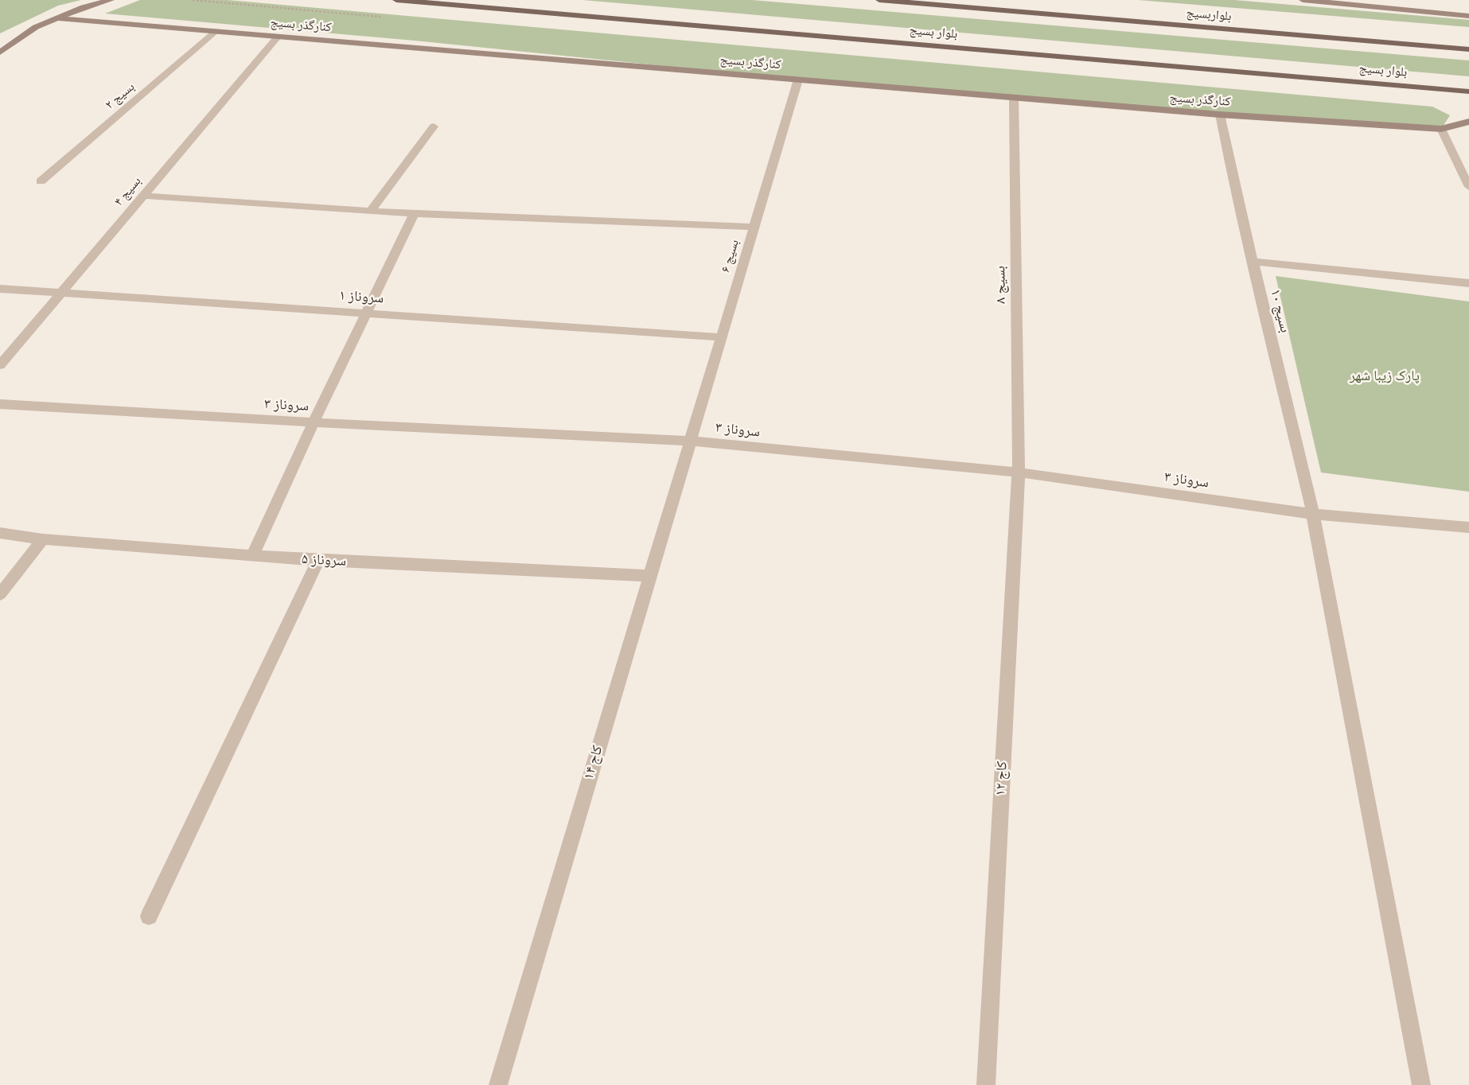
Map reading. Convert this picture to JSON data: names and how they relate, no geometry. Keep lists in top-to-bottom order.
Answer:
{
  "streets": {
    "main road": ["بلواربسیج", "بلوار بسیج"],
    "street": [
      "کنارگذر بسیج",
      "بسیج ۲",
      "بسیج ۴",
      "بسیج ۶",
      "بسیج ۸",
      "سروناز ۱",
      "بسیج ۱۰",
      "سروناز ۳",
      "سروناز ۵",
      "کاج ۱۴",
      "کاج ۱۲"
    ]
  },
  "crossings": [
    ["کنارگذر بسیج", "بسیج ۲"],
    ["کنارگذر بسیج", "بسیج ۴"],
    ["کنارگذر بسیج", "بسیج ۶"],
    ["کنارگذر بسیج", "بسیج ۸"],
    ["کنارگذر بسیج", "بسیج ۱۰"],
    ["بسیج ۴", "سروناز ۱"],
    ["بسیج ۶", "سروناز ۱"],
    ["بسیج ۶", "سروناز ۳"],
    ["بسیج ۶", "کاج ۱۴"],
    ["بسیج ۸", "سروناز ۳"],
    ["بسیج ۸", "کاج ۱۲"],
    ["بسیج ۱۰", "سروناز ۳"],
    ["سروناز ۳", "کاج ۱۴"],
    ["سروناز ۳", "کاج ۱۲"],
    ["سروناز ۵", "کاج ۱۴"]
  ],
  "parks": ["پارک زیبا شهر"]
}
